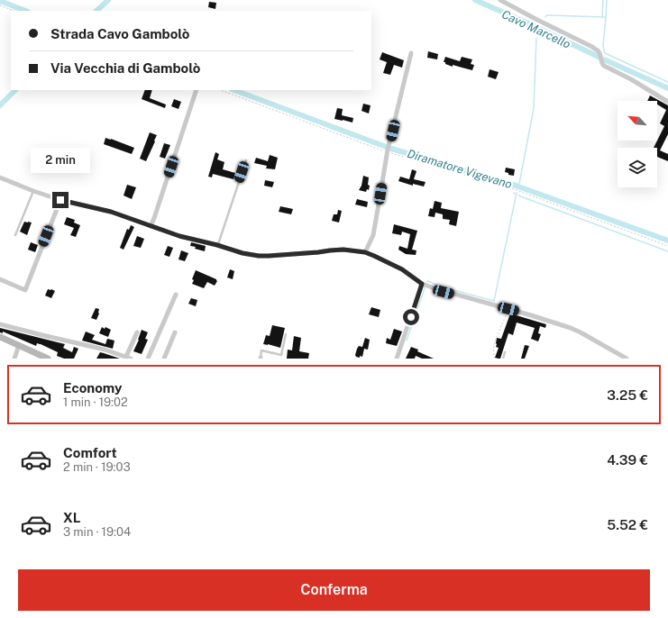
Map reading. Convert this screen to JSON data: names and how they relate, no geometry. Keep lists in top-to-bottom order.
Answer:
{
  "water": ["Cavo Marcello", "Diramatore Vigevano"],
  "north": "top left",
  "page": {
    "banner": ["Strada Cavo Gambolò", "Via Vecchia di Gambolò"],
    "bubble": "2 min",
    "list": [
      {
        "name": "Economy",
        "note": "1 min · 19:02",
        "value": "3.25 €"
      },
      {
        "name": "Comfort",
        "note": "2 min · 19:03",
        "value": "4.39 €"
      },
      {
        "name": "XL",
        "note": "3 min · 19:04",
        "value": "5.52 €"
      }
    ],
    "buttons": "Conferma"
  }
}
